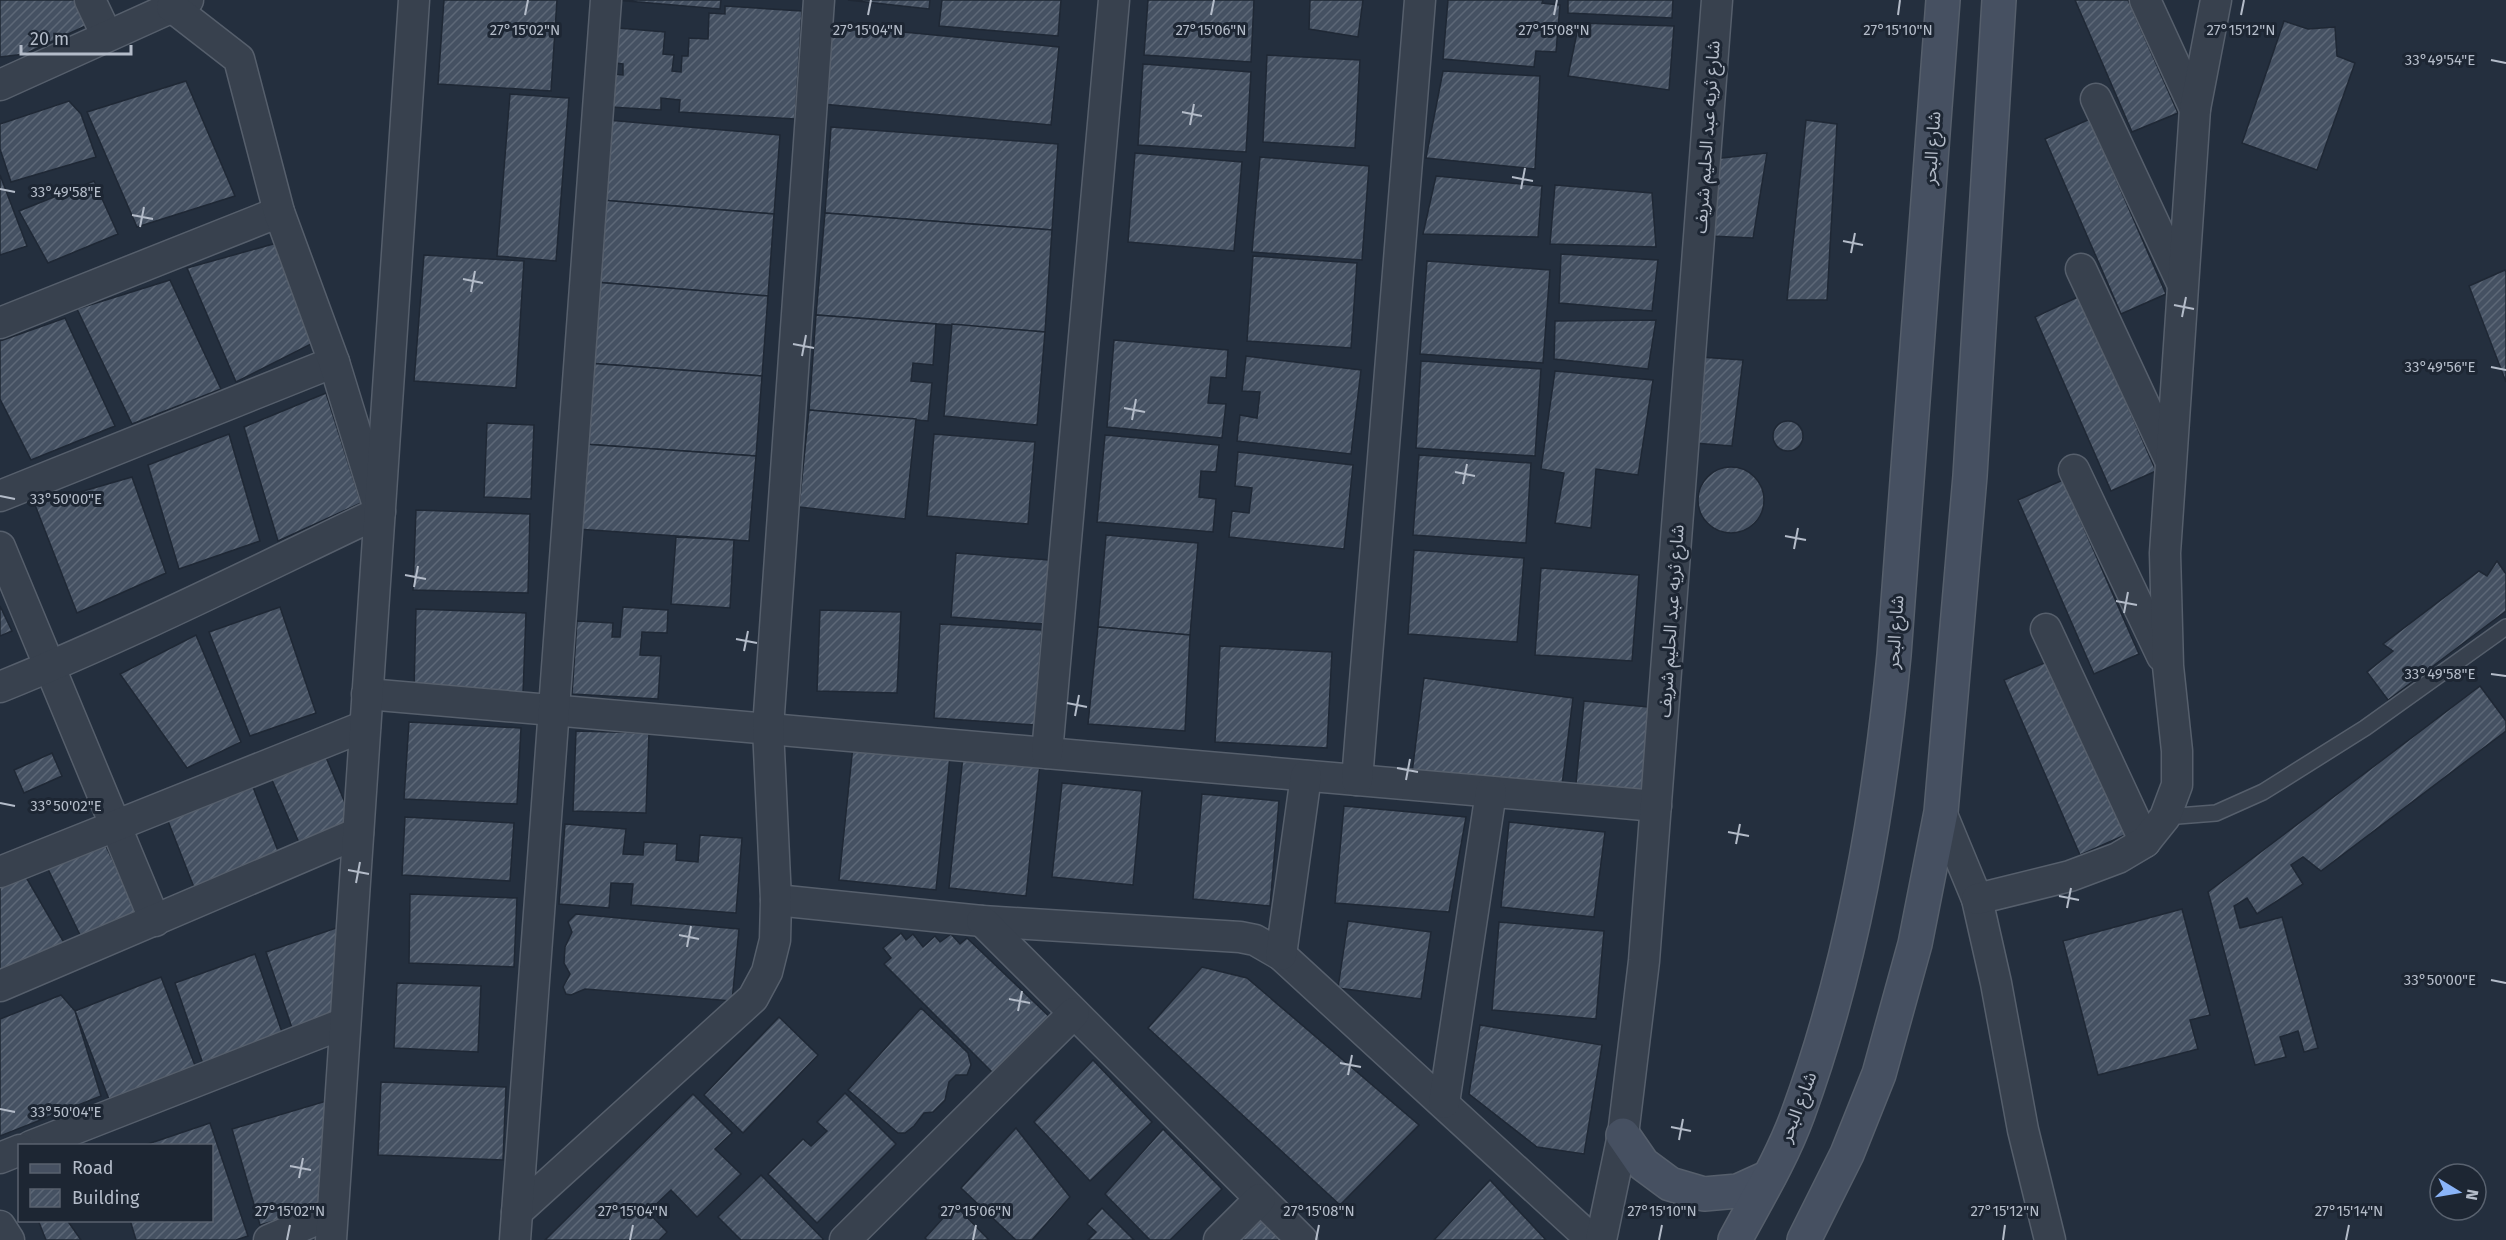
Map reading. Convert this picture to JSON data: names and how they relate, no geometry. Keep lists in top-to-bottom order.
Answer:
{
  "streets": {
    "main road": ["شارع البحر"],
    "street": ["شارع ثريه عبد الحليم شريف"]
  },
  "legend": ["Road", "Building"],
  "scale_bar": "20 m",
  "north": "right",
  "coordinates": [
    "27°15'02\"N",
    "27°15'04\"N",
    "27°15'06\"N",
    "27°15'08\"N",
    "27°15'10\"N",
    "27°15'12\"N",
    "33°49'54\"E",
    "33°49'58\"E",
    "33°49'56\"E",
    "33°50'00\"E",
    "33°50'02\"E",
    "33°50'04\"E",
    "27°15'14\"N"
  ]
}
